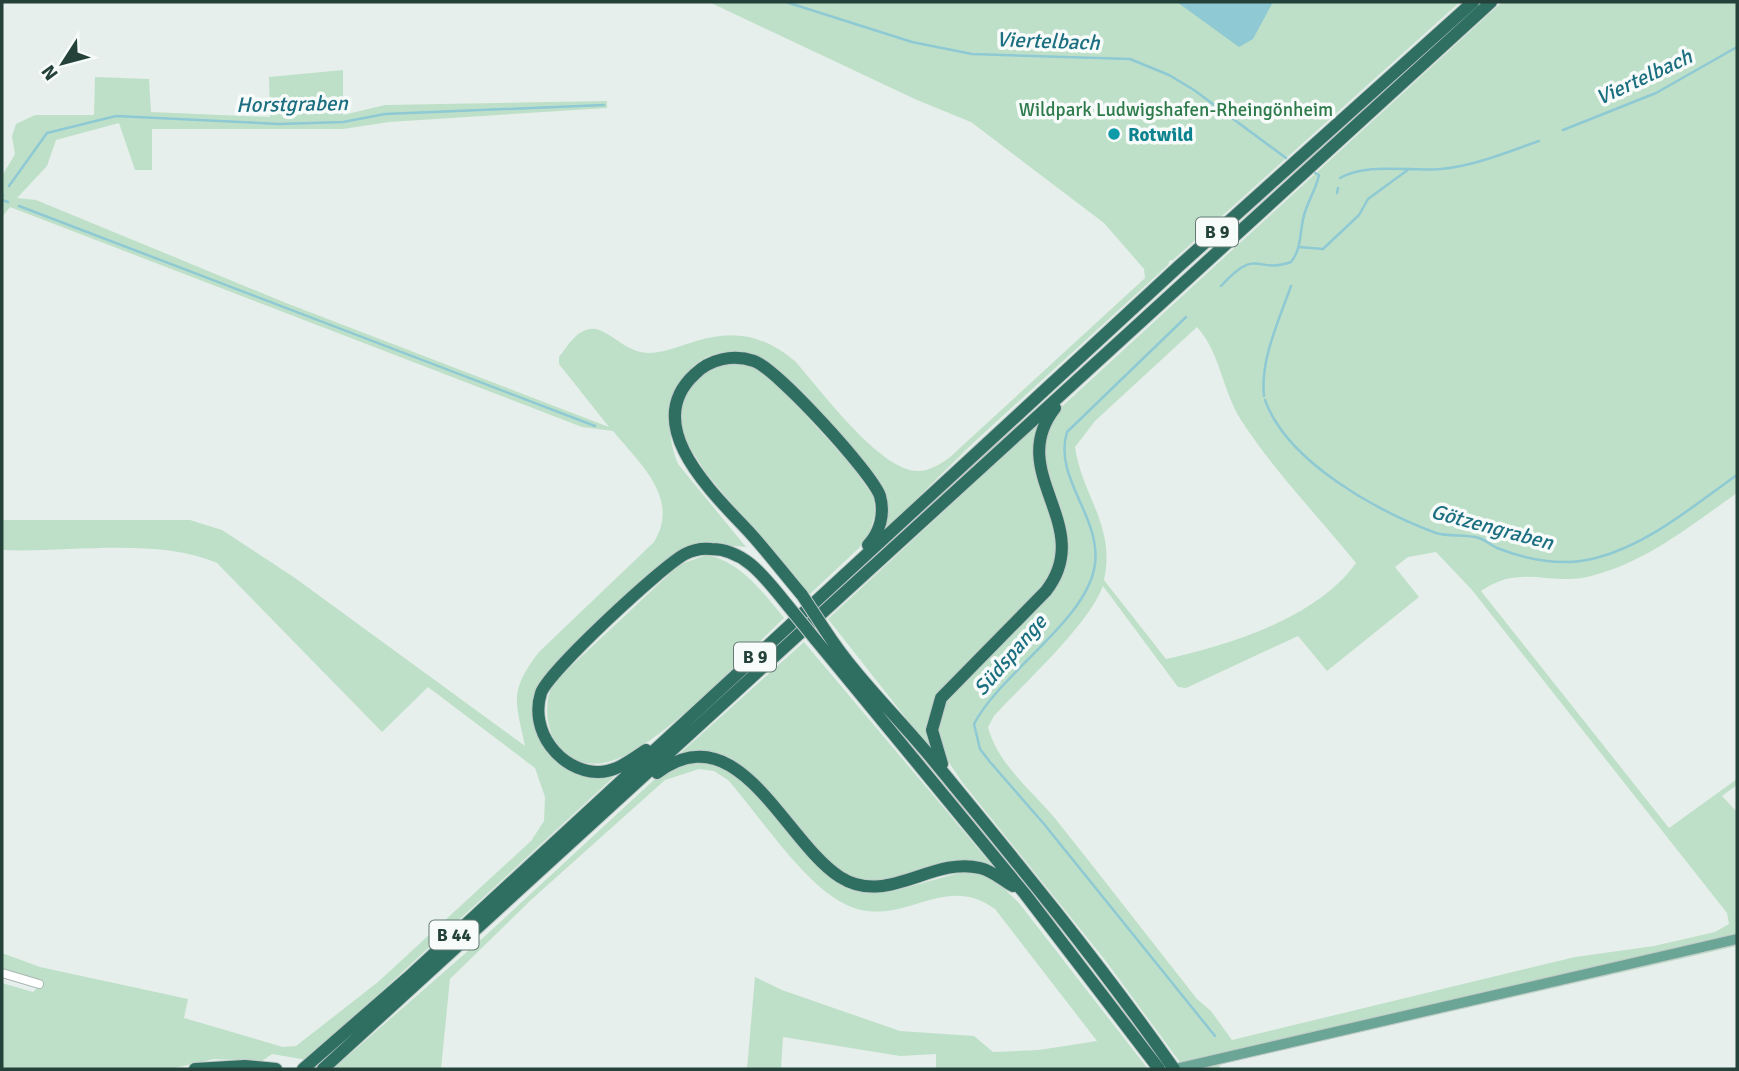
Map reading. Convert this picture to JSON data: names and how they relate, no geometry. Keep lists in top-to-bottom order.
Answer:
{
  "streets": {
    "highway": ["B 9", "B 44"]
  },
  "crossings": [
    ["B 9", "B 44"]
  ],
  "water": [
    "Viertelbach",
    "Horstgraben",
    "Götzengraben",
    "Südspange"
  ],
  "parks": ["Wildpark Ludwigshafen-Rheingönheim"],
  "places": ["Rotwild"],
  "north": "bottom left"
}
